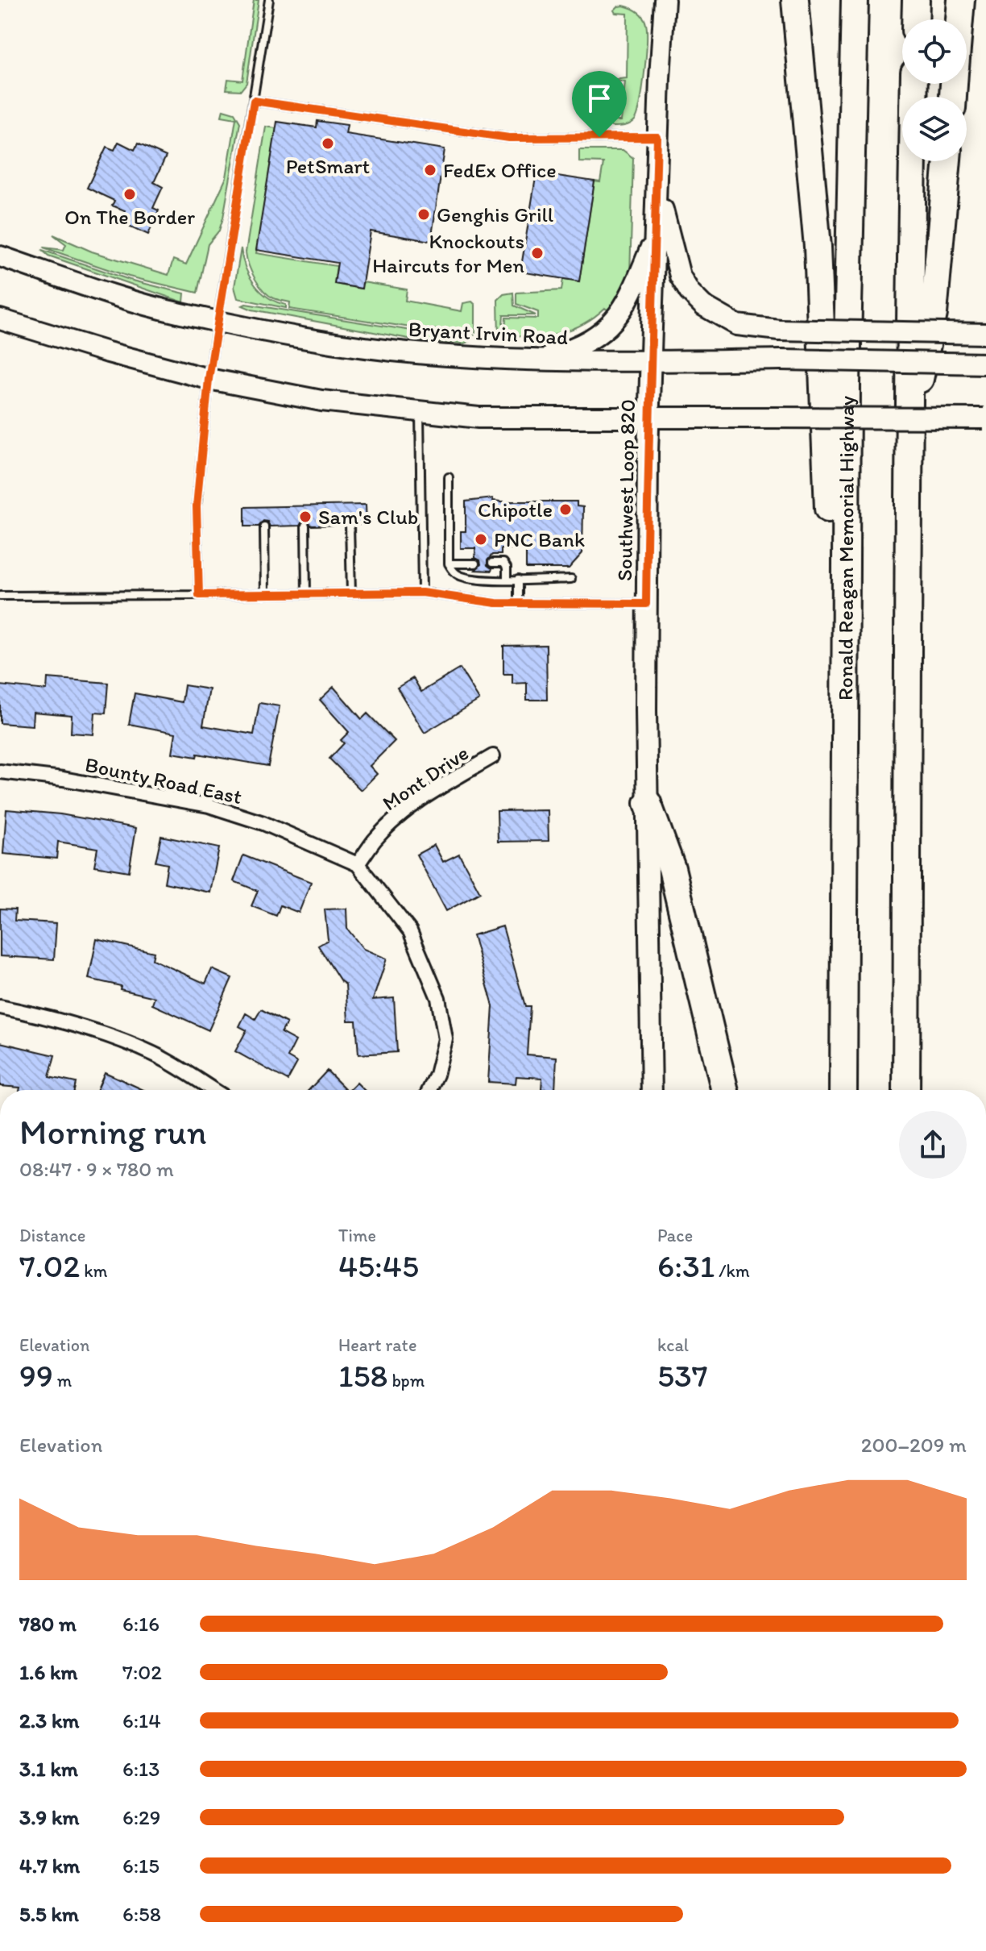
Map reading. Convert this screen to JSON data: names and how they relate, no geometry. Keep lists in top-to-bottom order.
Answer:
{
  "streets": {
    "highway": ["Ronald Reagan Memorial Highway"],
    "main road": ["Bryant Irvin Road", "Southwest Loop 820"],
    "street": ["Mont Drive", "Bounty Road East"]
  },
  "crossings": [
    ["Bryant Irvin Road", "Southwest Loop 820"],
    ["Mont Drive", "Bounty Road East"]
  ],
  "places": [
    "PetSmart",
    "FedEx Office",
    "On The Border",
    "Genghis Grill",
    "Knockouts Haircuts for Men",
    "Chipotle",
    "Sam's Club",
    "PNC Bank"
  ],
  "page": {
    "heading": ["Morning run", "08:47 · 9 × 780 m"],
    "stats": [
      ["Distance", "7.02 km"],
      ["Time", "45:45"],
      ["Pace", "6:31 /km"],
      ["Elevation", "99 m"],
      ["Heart rate", "158 bpm"],
      ["kcal", "537"]
    ],
    "chart": ["Elevation", "200–209 m"],
    "list": [
      {
        "name": "780 m",
        "note": "6:16"
      },
      {
        "name": "1.6 km",
        "note": "7:02"
      },
      {
        "name": "2.3 km",
        "note": "6:14"
      },
      {
        "name": "3.1 km",
        "note": "6:13"
      },
      {
        "name": "3.9 km",
        "note": "6:29"
      },
      {
        "name": "4.7 km",
        "note": "6:15"
      },
      {
        "name": "5.5 km",
        "note": "6:58"
      }
    ]
  }
}
